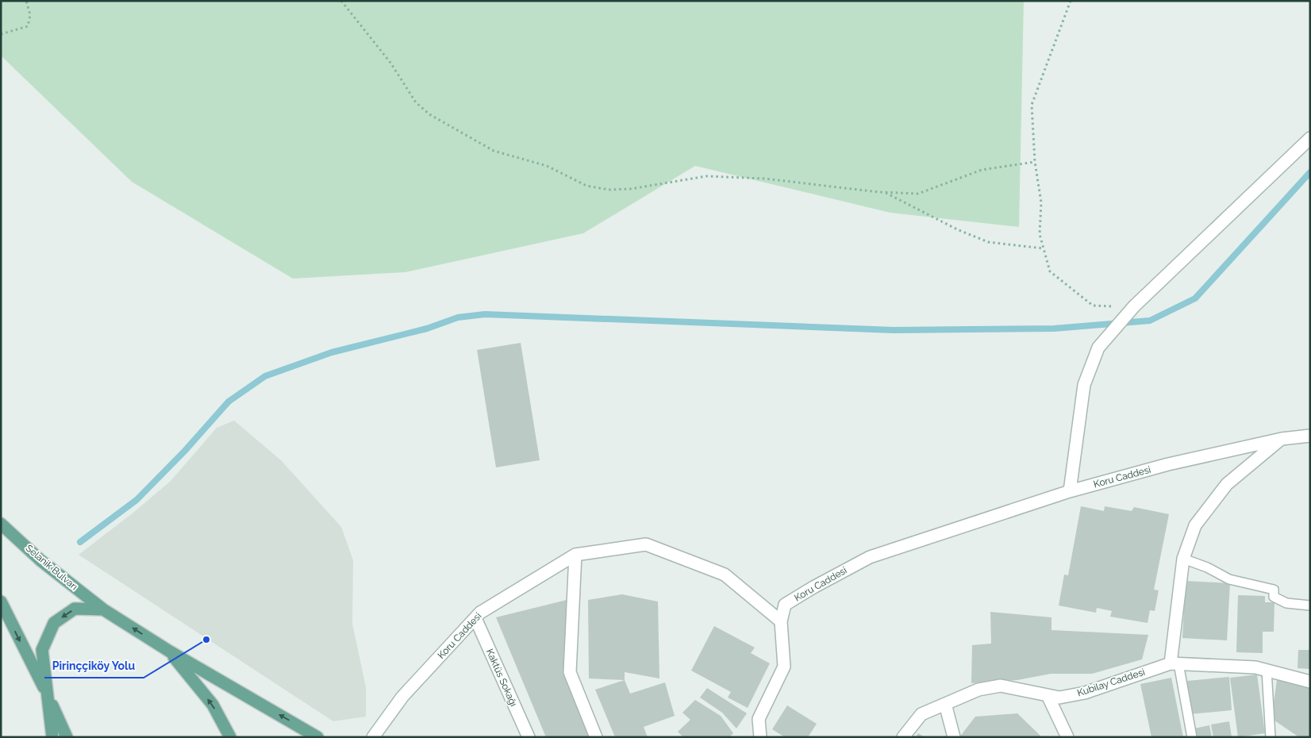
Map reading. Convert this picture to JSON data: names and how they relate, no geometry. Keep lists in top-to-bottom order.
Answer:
{
  "streets": {
    "main road": ["Selanik Bulvarı"],
    "street": ["Koru Caddesi", "Kaktüs Sokağı", "Kubilay Caddesi"]
  },
  "crossings": [
    ["Koru Caddesi", "Kaktüs Sokağı"]
  ],
  "places": ["Pirinççiköy Yolu"]
}
